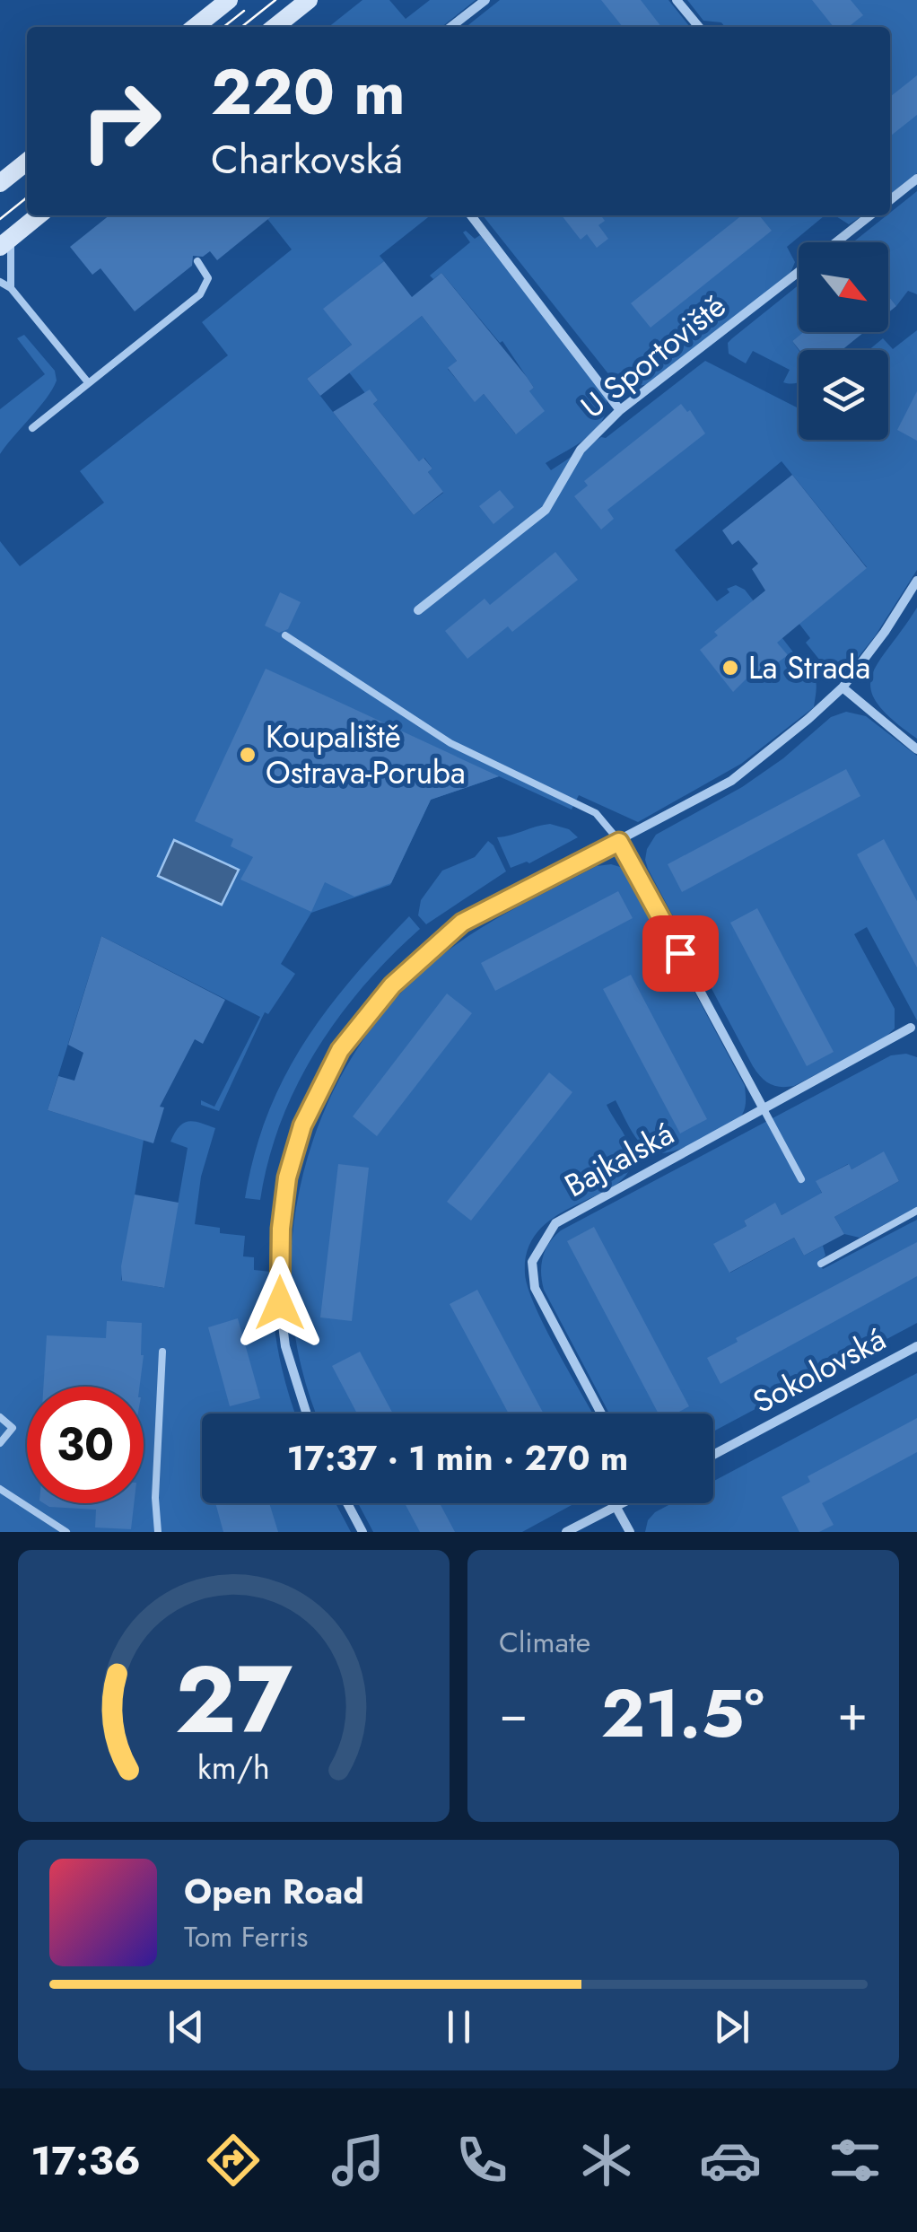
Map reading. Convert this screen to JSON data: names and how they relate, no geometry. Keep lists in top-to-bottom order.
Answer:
{
  "streets": {
    "street": ["U Sportoviště", "Bajkalská", "Sokolovská"]
  },
  "places": ["La Strada", "Koupaliště Ostrava-Poruba"],
  "north": "bottom right",
  "page": {
    "turn": ["220 m", "Charkovská"],
    "limit": "30",
    "trip": "17:37 · 1 min · 270 m",
    "tile": "Climate",
    "heat": ["−", "21.5°", "+"],
    "song": ["Open Road", "Tom Ferris"],
    "tabs": "17:36",
    "gauge": ["27", "km/h"]
  }
}
